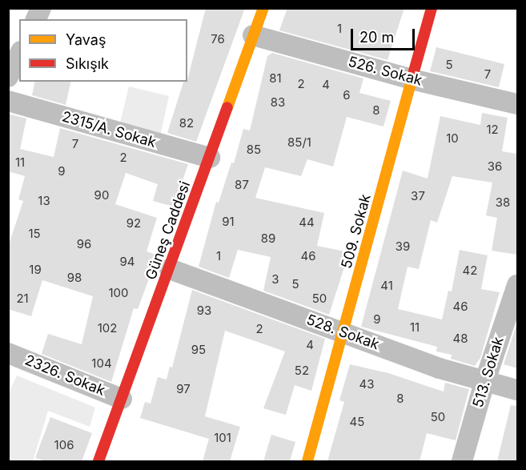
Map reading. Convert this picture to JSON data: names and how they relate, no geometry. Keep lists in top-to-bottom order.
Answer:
{
  "streets": {
    "street": [
      "526. Sokak",
      "2315/A. Sokak",
      "Güneş Caddesi",
      "509. Sokak",
      "528. Sokak",
      "513. Sokak",
      "2326. Sokak"
    ]
  },
  "crossings": [
    ["526. Sokak", "Güneş Caddesi"],
    ["526. Sokak", "509. Sokak"],
    ["2315/A. Sokak", "Güneş Caddesi"],
    ["Güneş Caddesi", "528. Sokak"],
    ["Güneş Caddesi", "2326. Sokak"],
    ["509. Sokak", "528. Sokak"],
    ["528. Sokak", "513. Sokak"]
  ],
  "house_numbers": [
    "1",
    "76",
    "5",
    "7",
    "81",
    "2",
    "4",
    "6",
    "83",
    "8",
    "82",
    "12",
    "10",
    "85/1",
    "7",
    "85",
    "2",
    "11",
    "36",
    "9",
    "87",
    "90",
    "37",
    "13",
    "38",
    "91",
    "44",
    "92",
    "15",
    "89",
    "96",
    "39",
    "1",
    "46",
    "94",
    "19",
    "42",
    "98",
    "3",
    "5",
    "41",
    "100",
    "21",
    "50",
    "46",
    "93",
    "9",
    "11",
    "102",
    "2",
    "48",
    "4",
    "95",
    "104",
    "52",
    "43",
    "97",
    "8",
    "50",
    "45",
    "101",
    "106"
  ],
  "legend": ["Yavaş", "Sıkışık"],
  "scale_bar": "20 m"
}
